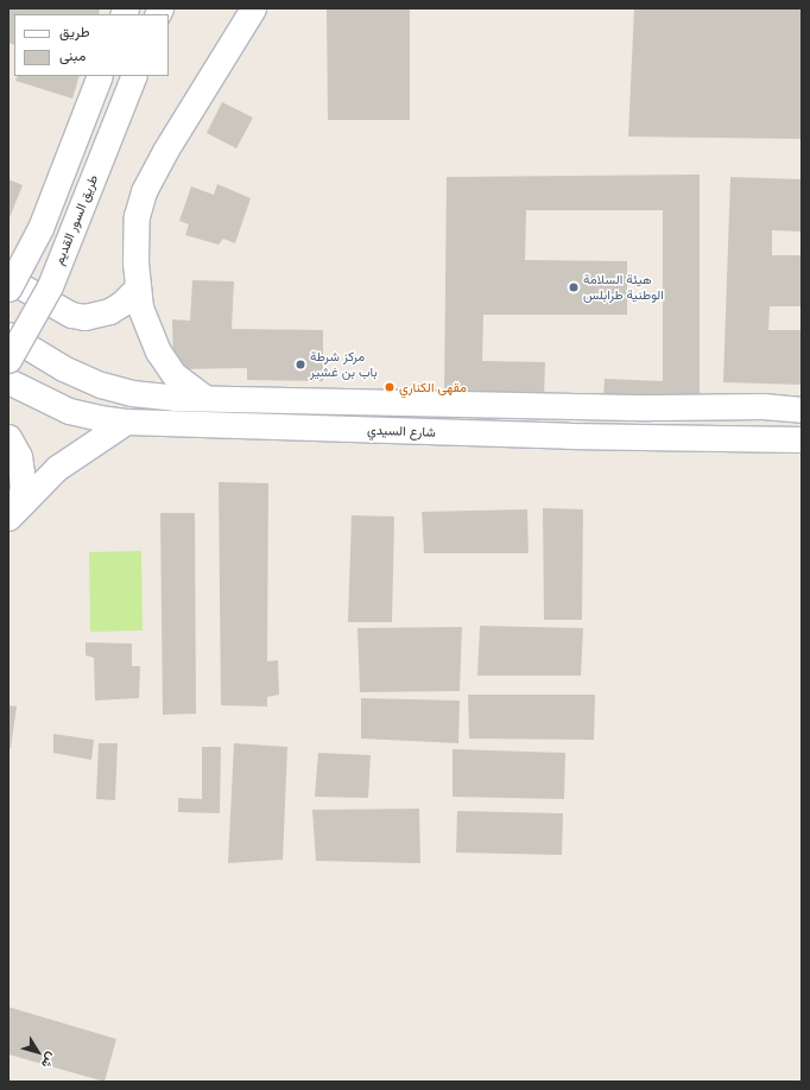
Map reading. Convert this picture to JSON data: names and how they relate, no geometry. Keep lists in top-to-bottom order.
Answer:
{
  "streets": {
    "main road": ["طريق السور القديم", "شارع السيدي"]
  },
  "places": ["هيئة السلامة الوطنية طرابلس", "مركز شرطة باب بن غشير", "مقهى الكناري"],
  "legend": ["طريق", "مبنى"],
  "north": "bottom right"
}
